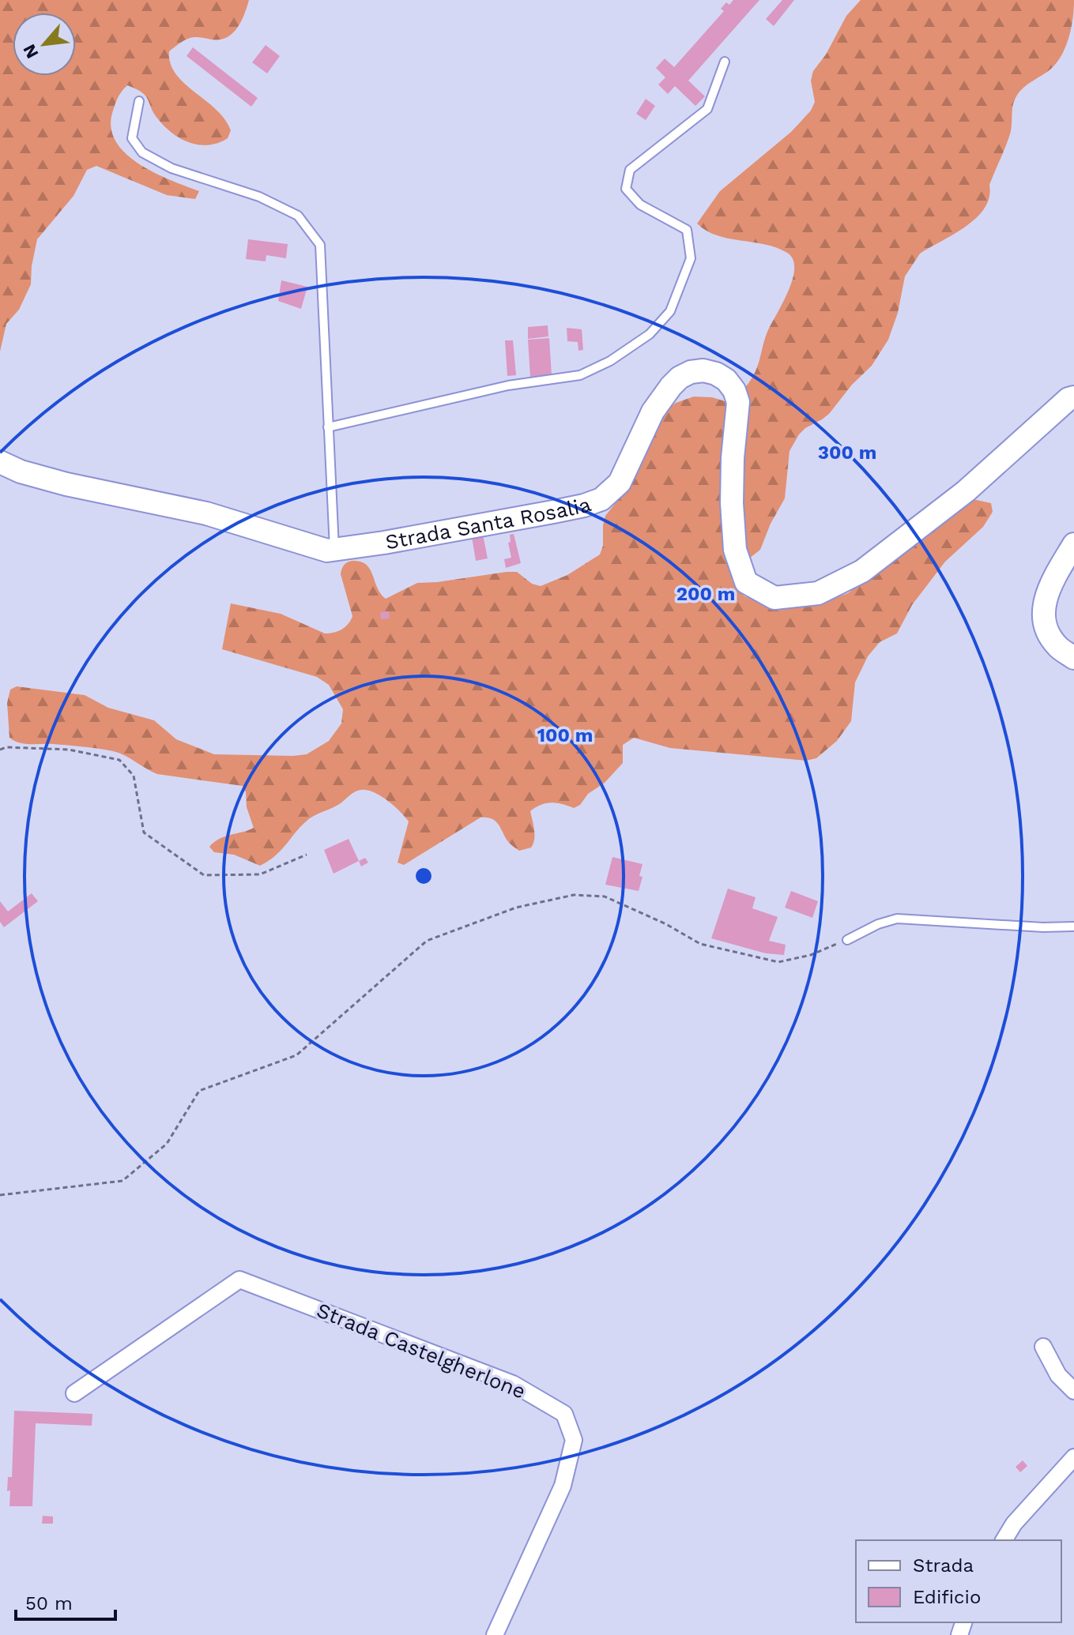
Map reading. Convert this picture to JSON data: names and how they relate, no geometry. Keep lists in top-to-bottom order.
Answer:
{
  "streets": {
    "street": ["Strada Santa Rosalia", "Strada Castelgherlone"]
  },
  "legend": ["Strada", "Edificio"],
  "scale_bar": "50 m",
  "north": "bottom left",
  "rings": ["300 m", "200 m", "100 m"]
}
